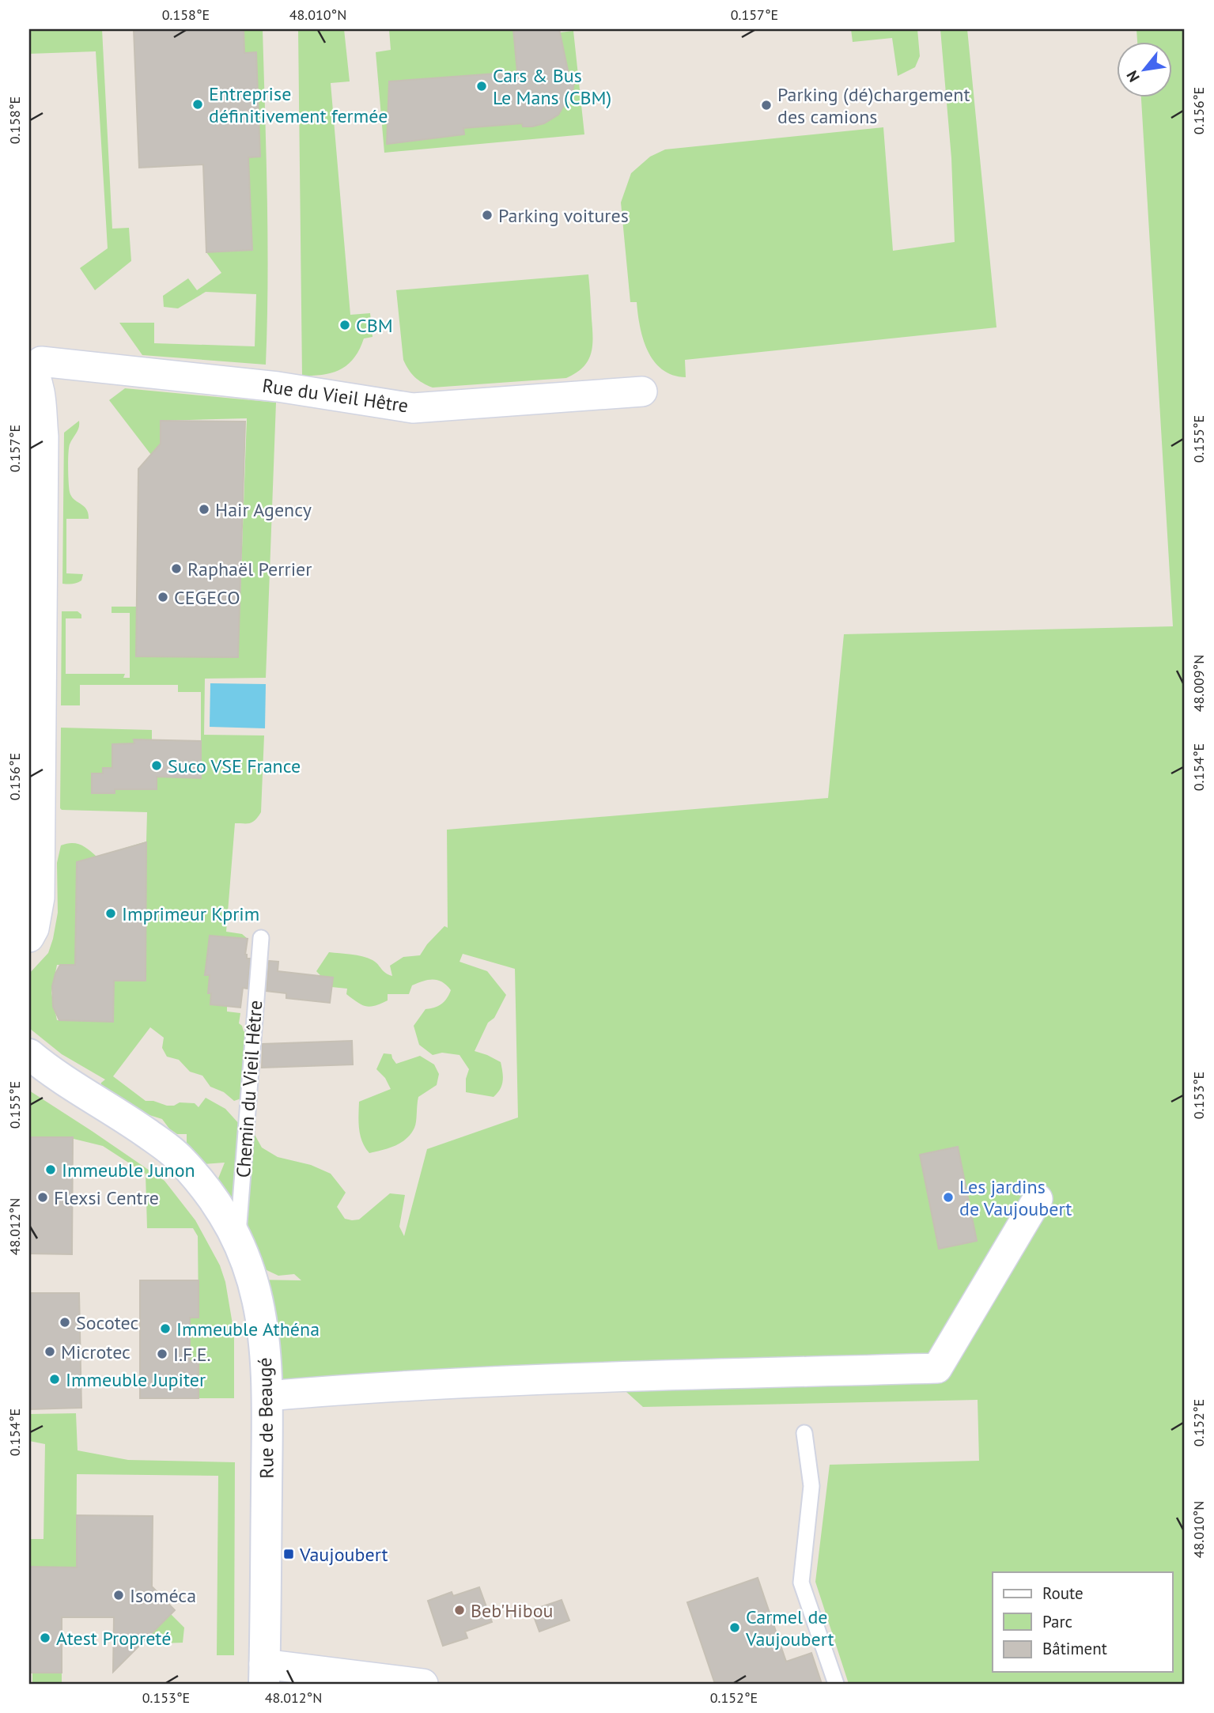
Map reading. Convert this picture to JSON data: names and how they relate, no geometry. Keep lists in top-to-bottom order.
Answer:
{
  "streets": {
    "street": ["Rue du Vieil Hêtre", "Rue de Beaugé"],
    "lane": ["Chemin du Vieil Hêtre"]
  },
  "crossings": [
    ["Chemin du Vieil Hêtre", "Rue de Beaugé"]
  ],
  "places": {
    "other": [
      "Cars & Bus Le Mans (CBM)",
      "Entreprise définitivement fermée",
      "Parking (dé)chargement des camions",
      "Parking voitures",
      "CBM",
      "Hair Agency",
      "Raphaël Perrier",
      "CEGECO",
      "Suco VSE France",
      "Imprimeur Kprim",
      "Immeuble Junon",
      "Flexsi Centre",
      "Les jardins de Vaujoubert",
      "Socotec",
      "Immeuble Athéna",
      "Microtec",
      "I.F.E.",
      "Immeuble Jupiter",
      "Isoméca",
      "Beb'Hibou",
      "Carmel de Vaujoubert",
      "Atest Propreté"
    ],
    "transit": ["Vaujoubert"]
  },
  "legend": ["Route", "Parc", "Bâtiment"],
  "north": "bottom left",
  "coordinates": [
    "0.158°E",
    "48.010°N",
    "0.157°E",
    "0.156°E",
    "0.155°E",
    "48.009°N",
    "0.154°E",
    "0.153°E",
    "48.012°N",
    "0.152°E"
  ]
}
